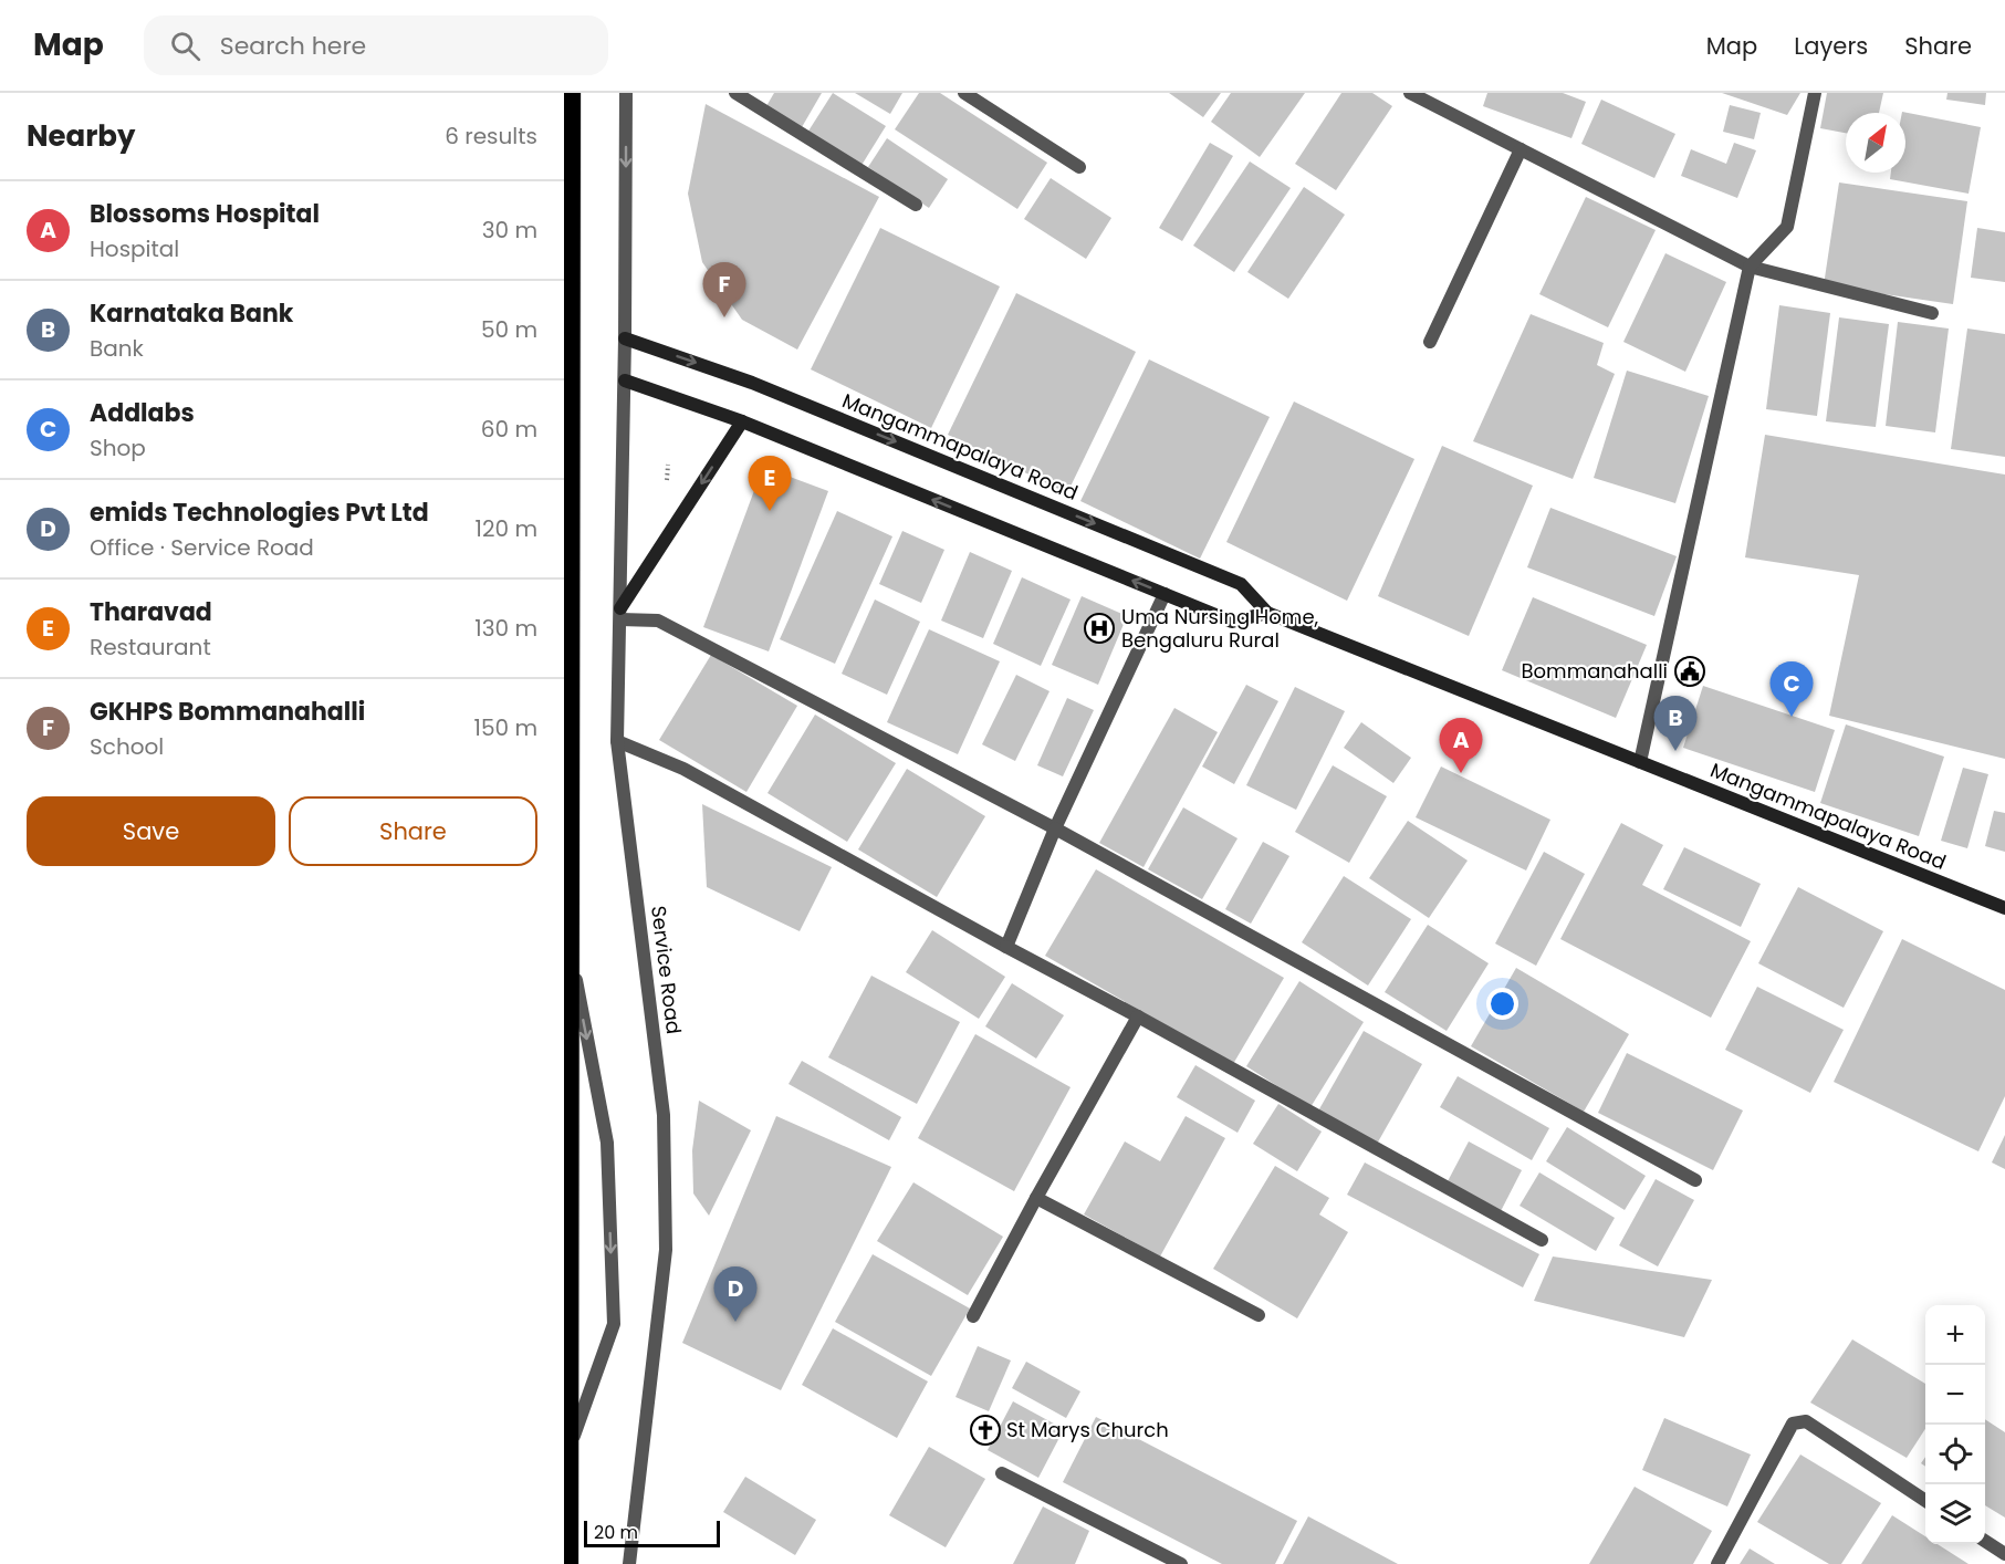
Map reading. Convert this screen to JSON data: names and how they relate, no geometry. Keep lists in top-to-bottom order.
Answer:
{
  "streets": {
    "main road": ["Mangammapalaya Road"],
    "street": ["Service Road"]
  },
  "crossings": [
    ["Mangammapalaya Road", "Service Road"]
  ],
  "places": {
    "hospital": ["Uma Nursing Home, Bengaluru Rural"],
    "public building": ["Bommanahalli"],
    "church": ["St Marys Church"]
  },
  "scale_bar": "20 m",
  "north": "top right",
  "page": {
    "header": "Map",
    "search": "Search here",
    "nav": ["Map", "Layers", "Share"],
    "heading": ["Nearby", "6 results"],
    "list": [
      {
        "mark": "A",
        "name": "Blossoms Hospital",
        "note": "Hospital",
        "value": "30 m"
      },
      {
        "mark": "B",
        "name": "Karnataka Bank",
        "note": "Bank",
        "value": "50 m"
      },
      {
        "mark": "C",
        "name": "Addlabs",
        "note": "Shop",
        "value": "60 m"
      },
      {
        "mark": "D",
        "name": "emids Technologies Pvt Ltd",
        "note": "Office · Service Road",
        "value": "120 m"
      },
      {
        "mark": "E",
        "name": "Tharavad",
        "note": "Restaurant",
        "value": "130 m"
      },
      {
        "mark": "F",
        "name": "GKHPS Bommanahalli",
        "note": "School",
        "value": "150 m"
      }
    ],
    "pins": [
      "F",
      "E",
      "C",
      "B",
      "A",
      "D"
    ],
    "buttons": ["Save", "Share"],
    "map_buttons": ["+", "−"],
    "scale": "20 m"
  }
}
